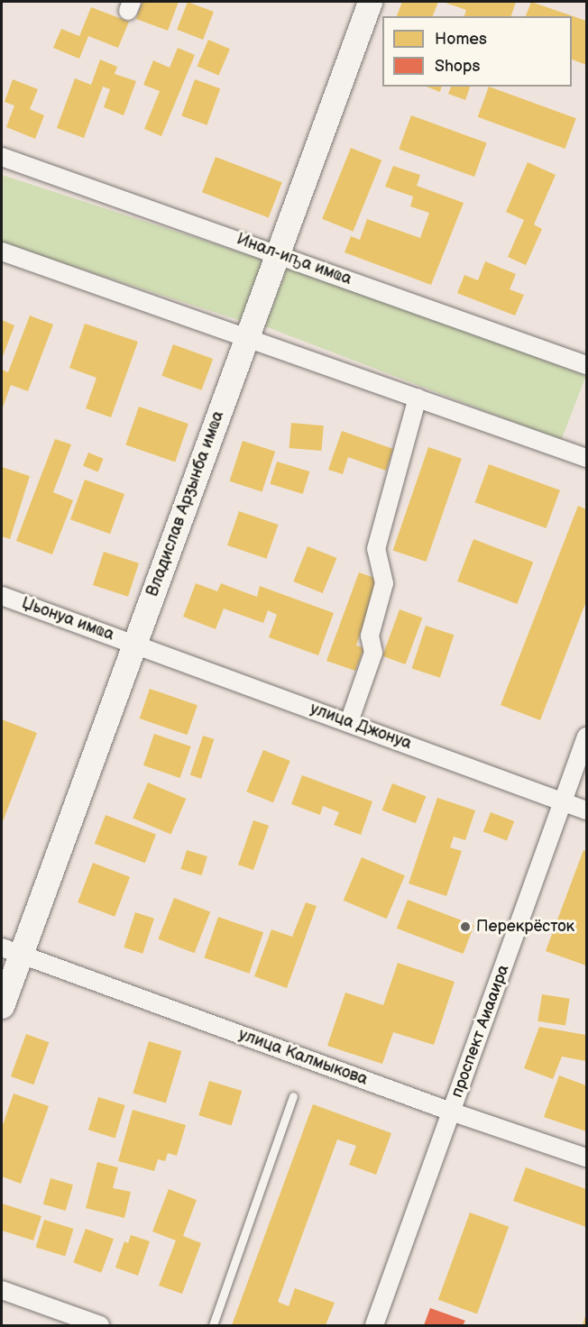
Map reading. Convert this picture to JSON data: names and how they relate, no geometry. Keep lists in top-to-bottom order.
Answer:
{
  "streets": {
    "main road": ["Владислав Арӡынба имҩа"],
    "street": [
      "Инал-иҧа имҩа",
      "Џьонуа имҩа",
      "улица Джонуа",
      "проспект Аиааира",
      "улица Калмыкова"
    ]
  },
  "crossings": [
    ["Инал-иҧа имҩа", "Владислав Арӡынба имҩа"],
    ["Владислав Арӡынба имҩа", "Џьонуа имҩа"],
    ["Владислав Арӡынба имҩа", "улица Джонуа"],
    ["Владислав Арӡынба имҩа", "улица Калмыкова"],
    ["Џьонуа имҩа", "улица Джонуа"],
    ["улица Джонуа", "проспект Аиааира"],
    ["проспект Аиааира", "улица Калмыкова"]
  ],
  "places": ["Перекрёсток"],
  "legend": ["Homes", "Shops"]
}
